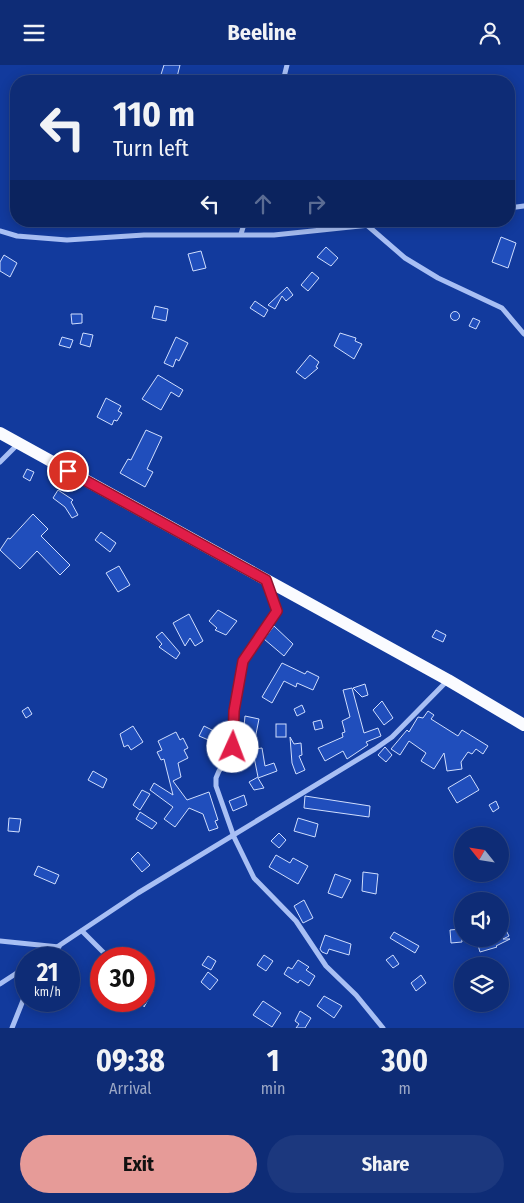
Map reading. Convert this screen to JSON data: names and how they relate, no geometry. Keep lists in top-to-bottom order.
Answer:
{
  "north": "top left",
  "page": {
    "header": "Beeline",
    "turn": ["110 m", "Turn left"],
    "speed": "21 km/h",
    "limit": "30",
    "eta": [
      "09:38",
      "Arrival",
      "1",
      "min",
      "300",
      "m"
    ],
    "buttons": ["Exit", "Share"]
  }
}
